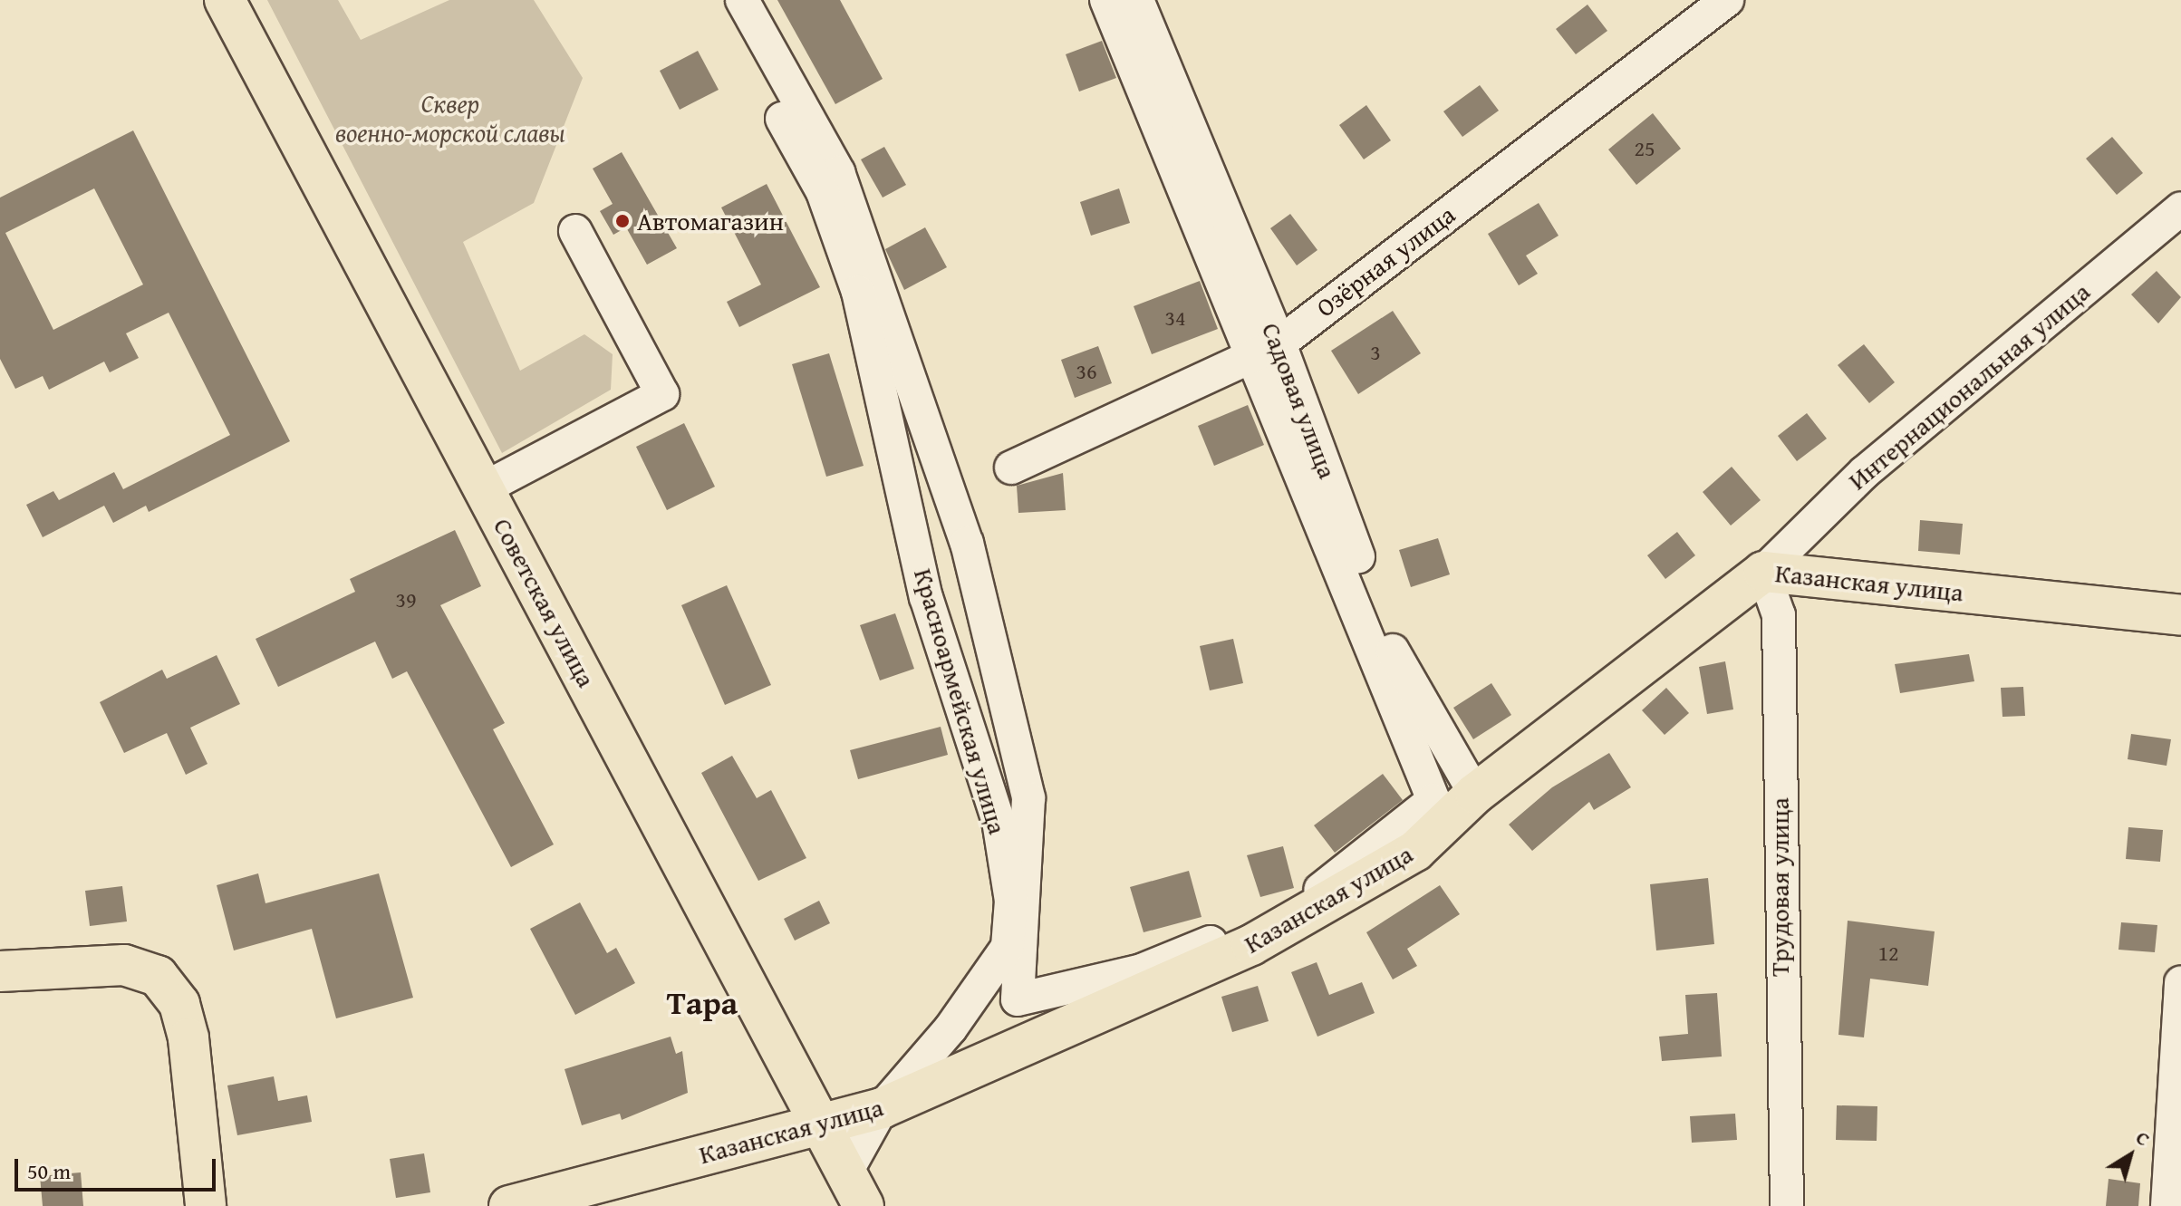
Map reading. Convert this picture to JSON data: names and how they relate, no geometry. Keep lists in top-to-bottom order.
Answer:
{
  "streets": {
    "main road": ["Казанская улица", "Советская улица"],
    "street": [
      "Озёрная улица",
      "Интернациональная улица",
      "Садовая улица",
      "Красноармейская улица",
      "Трудовая улица"
    ]
  },
  "crossings": [
    ["Озёрная улица", "Садовая улица"],
    ["Интернациональная улица", "Казанская улица"],
    ["Интернациональная улица", "Трудовая улица"],
    ["Садовая улица", "Казанская улица"],
    ["Казанская улица", "Советская улица"],
    ["Казанская улица", "Красноармейская улица"],
    ["Казанская улица", "Трудовая улица"],
    ["Советская улица", "Красноармейская улица"]
  ],
  "districts": ["Тара"],
  "parks": ["Сквер военно-морской славы"],
  "places": ["Автомагазин"],
  "house_numbers": [
    "25",
    "34",
    "3",
    "36",
    "39",
    "12"
  ],
  "scale_bar": "50 m",
  "north": "top right"
}
